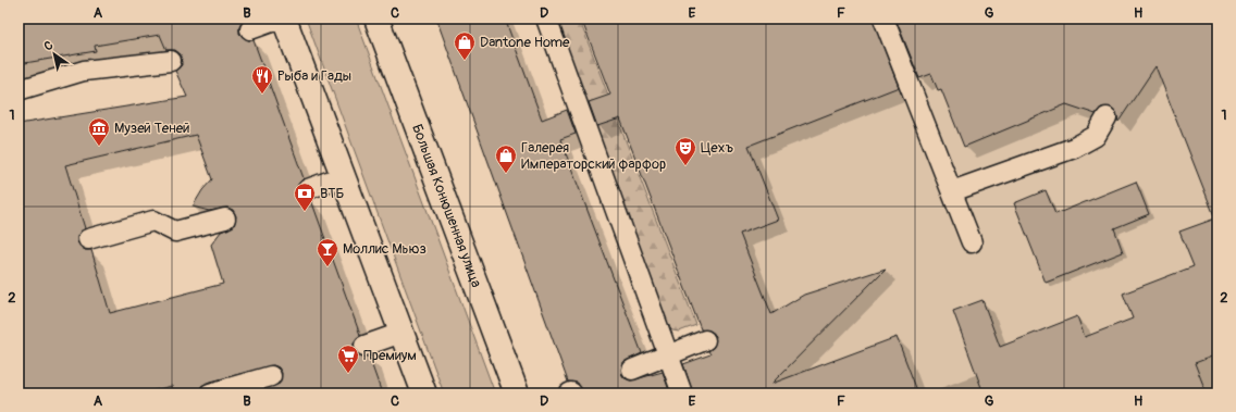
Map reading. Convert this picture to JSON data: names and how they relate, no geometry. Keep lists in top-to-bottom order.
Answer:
{
  "streets": {
    "main road": ["Большая Конюшенная улица"]
  },
  "places": {
    "shop": ["Dantone Home", "Галерея Императорский фарфор"],
    "restaurant": ["Рыба и Гады"],
    "museum": ["Музей Теней"],
    "theatre": ["Цехъ"],
    "bank": ["ВТБ"],
    "bar": ["Моллис Мьюз"],
    "supermarket": ["Премиум"]
  },
  "north": "top left",
  "grid": {
    "columns": [
      "A",
      "B",
      "C",
      "D",
      "E",
      "F",
      "G",
      "H"
    ],
    "rows": ["1", "2"]
  }
}
